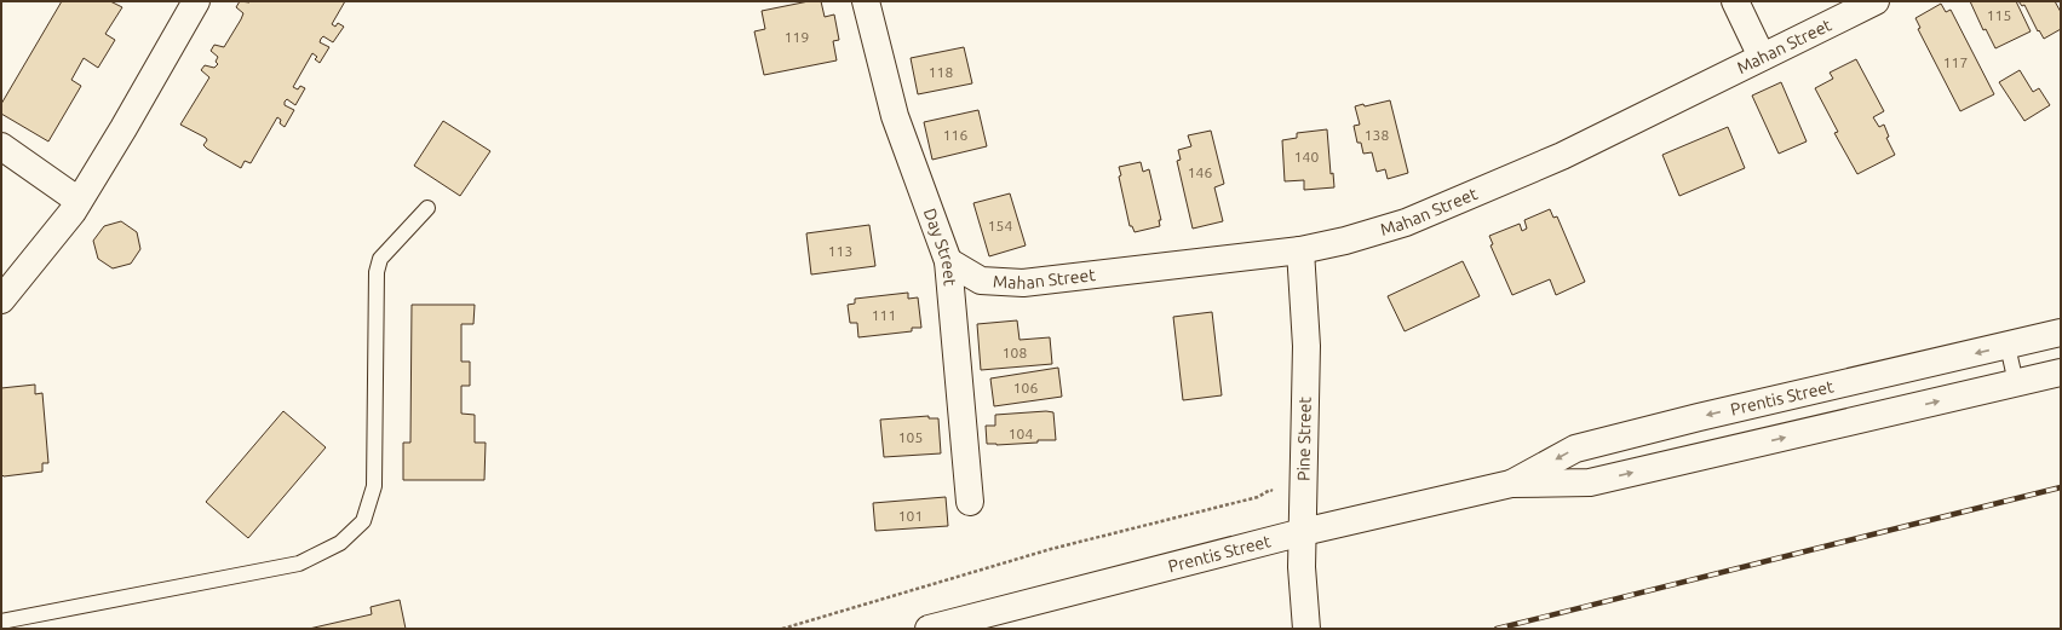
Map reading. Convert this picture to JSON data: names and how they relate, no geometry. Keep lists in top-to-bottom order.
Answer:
{
  "streets": {
    "street": [
      "Mahan Street",
      "Day Street",
      "Prentis Street",
      "Pine Street"
    ]
  },
  "crossings": [
    ["Mahan Street", "Day Street"],
    ["Mahan Street", "Pine Street"],
    ["Prentis Street", "Pine Street"]
  ],
  "house_numbers": [
    "115",
    "119",
    "117",
    "118",
    "116",
    "138",
    "140",
    "146",
    "154",
    "113",
    "111",
    "108",
    "106",
    "104",
    "105",
    "101"
  ]
}
